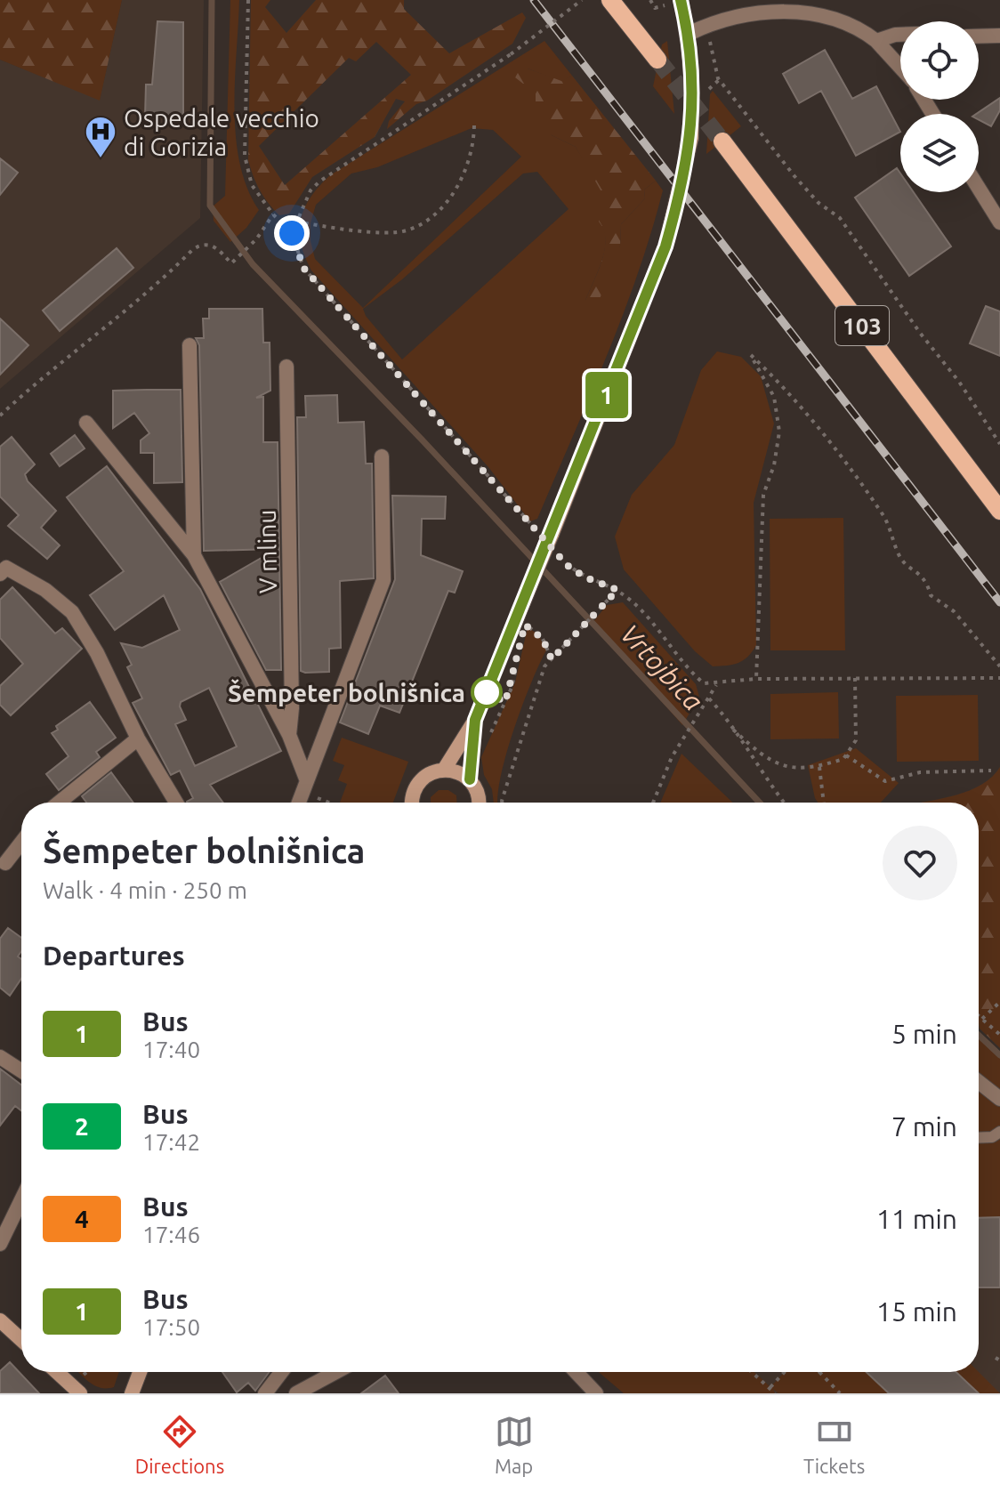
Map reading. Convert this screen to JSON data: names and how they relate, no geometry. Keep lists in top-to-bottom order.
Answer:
{
  "streets": {
    "main road": ["103"],
    "street": ["V mlinu"]
  },
  "water": ["Vrtojbica"],
  "places": {
    "hospital": ["Ospedale vecchio di Gorizia"],
    "other": ["Šempeter bolnišnica"]
  },
  "lines": ["bus line 1"],
  "page": {
    "on_map": "1",
    "heading": [
      ["Šempeter bolnišnica", "Walk · 4 min · 250 m"],
      "Departures"
    ],
    "list": [
      {
        "mark": "1",
        "name": "Bus",
        "note": "17:40",
        "value": "5 min"
      },
      {
        "mark": "2",
        "name": "Bus",
        "note": "17:42",
        "value": "7 min"
      },
      {
        "mark": "4",
        "name": "Bus",
        "note": "17:46",
        "value": "11 min"
      },
      {
        "mark": "1",
        "name": "Bus",
        "note": "17:50",
        "value": "15 min"
      }
    ],
    "tabs": ["Directions", "Map", "Tickets"]
  }
}
